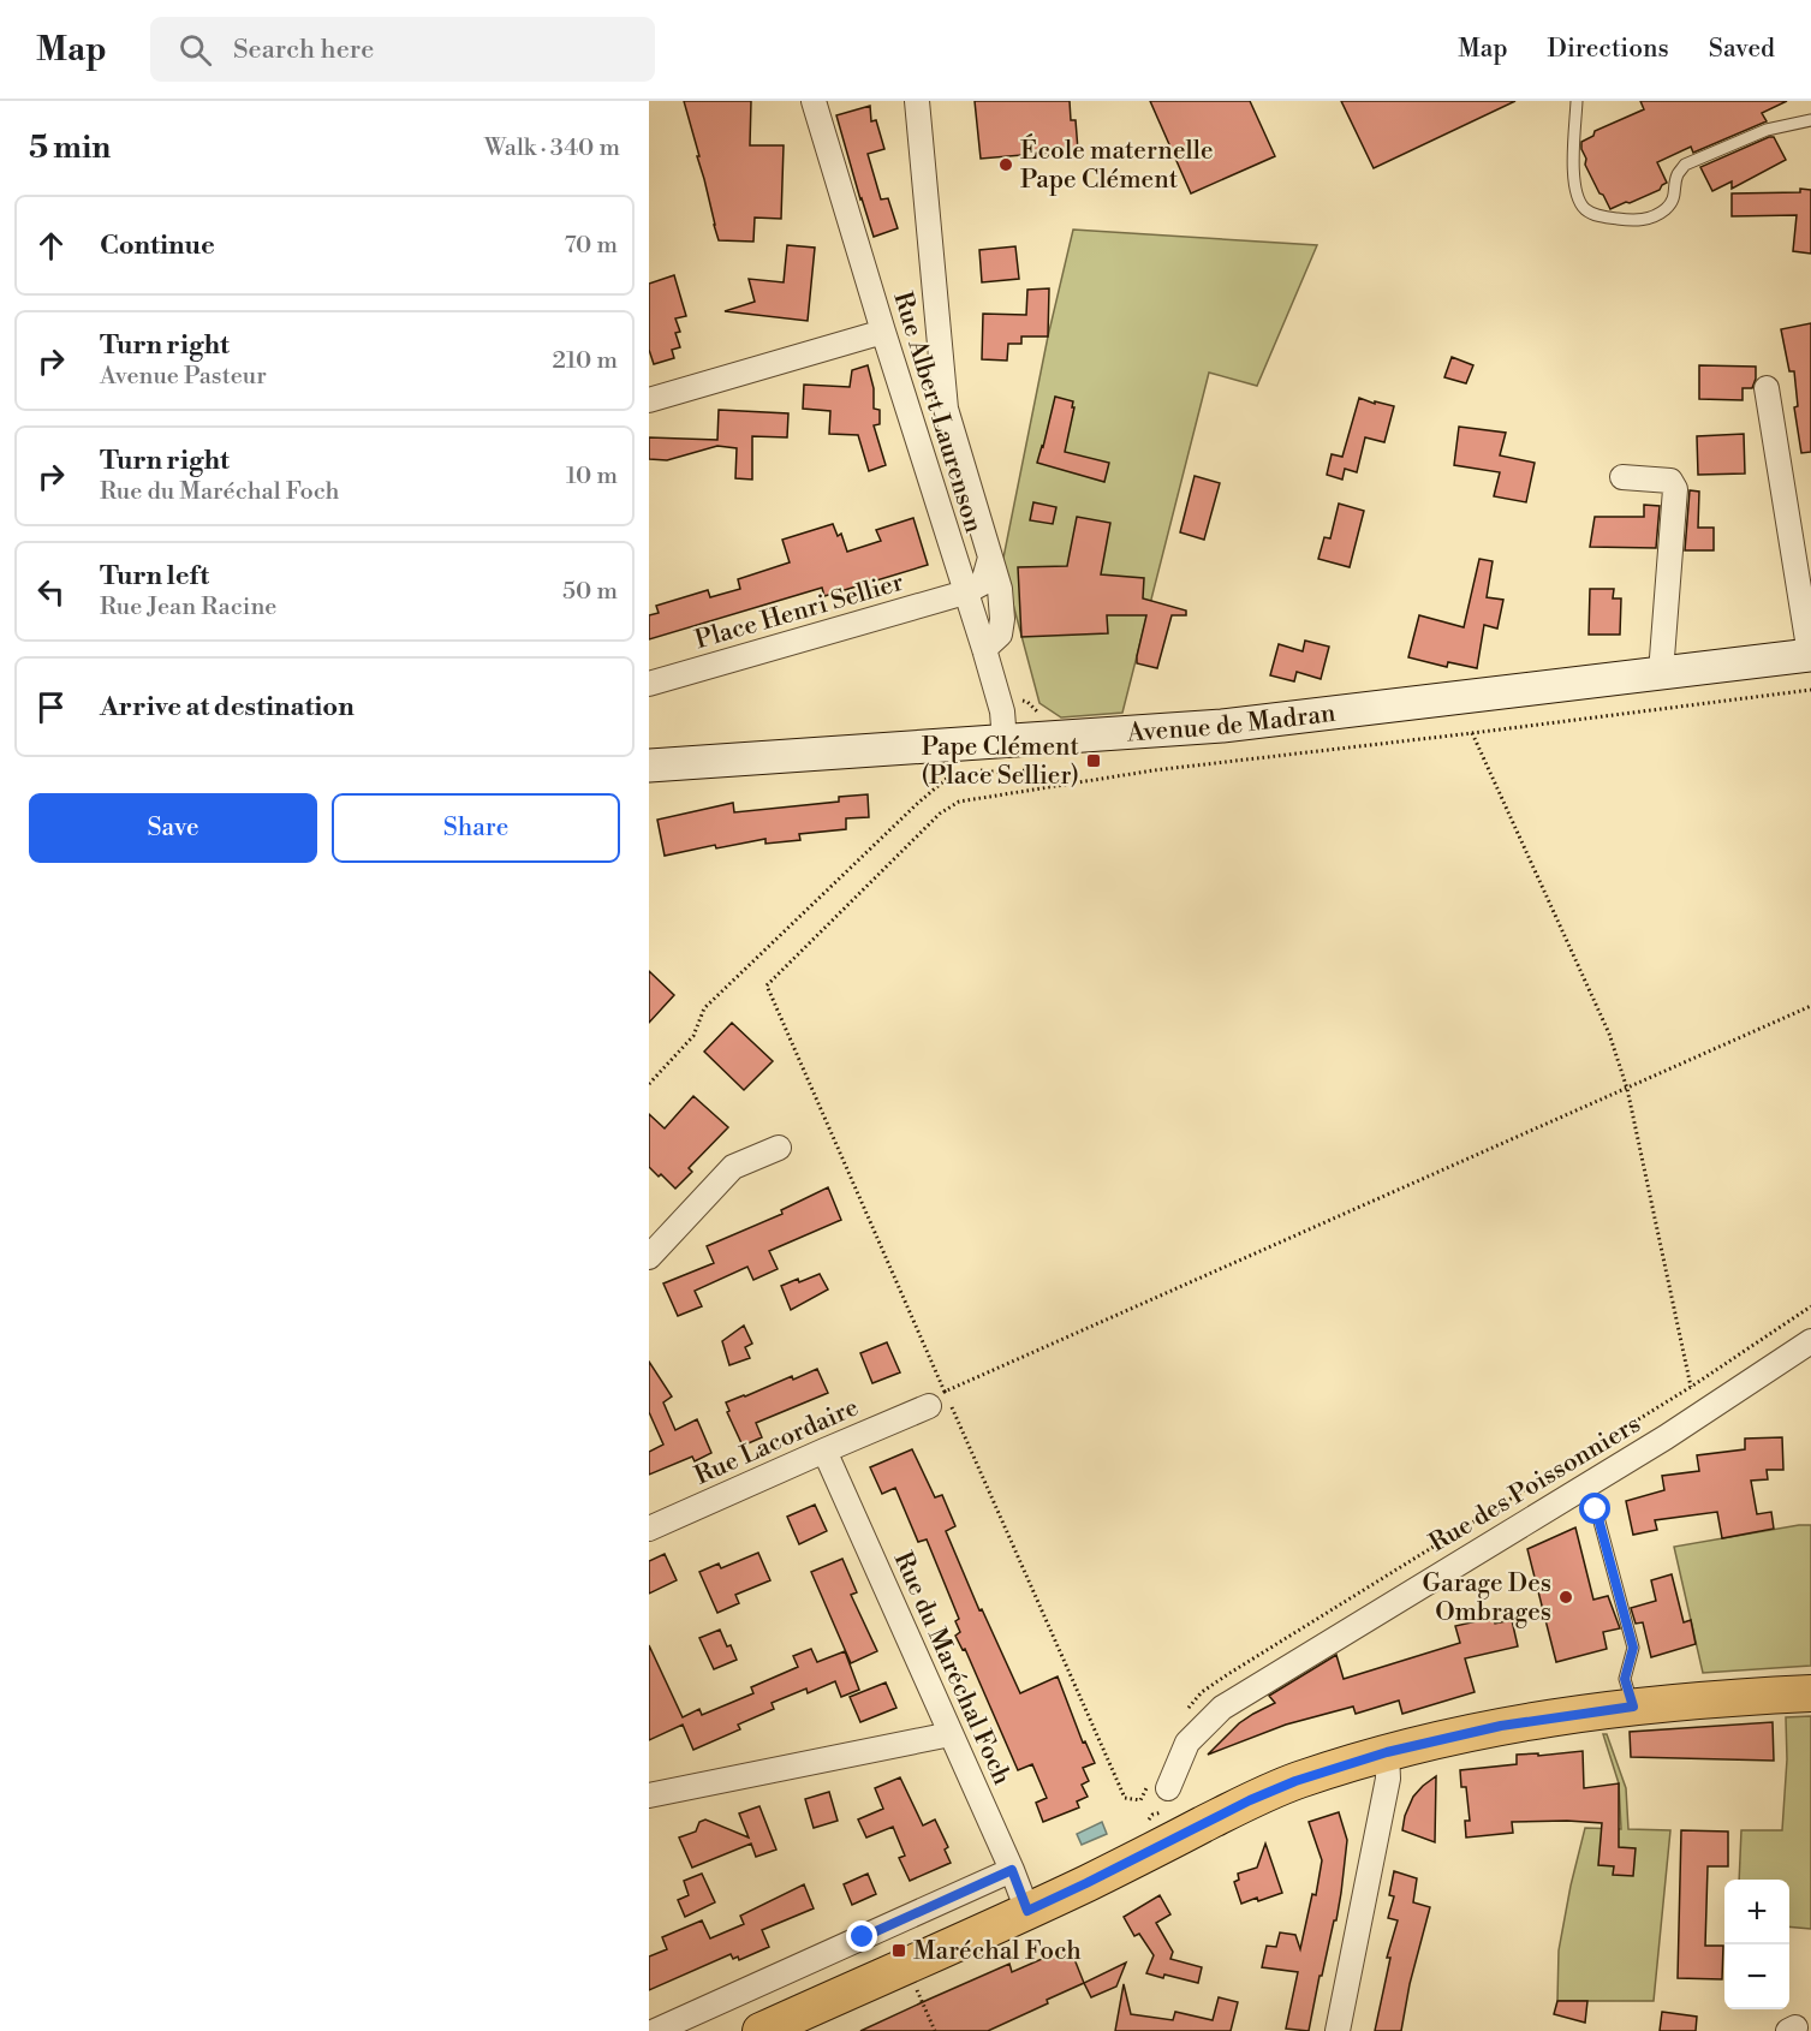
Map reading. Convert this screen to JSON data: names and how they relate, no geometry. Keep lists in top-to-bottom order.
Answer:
{
  "streets": {
    "main road": ["Avenue de Madran"],
    "street": [
      "Rue Albert Laurenson",
      "Place Henri Sellier",
      "Rue Lacordaire",
      "Rue des Poissonniers",
      "Rue du Maréchal Foch"
    ]
  },
  "crossings": [
    ["Rue Albert Laurenson", "Place Henri Sellier"],
    ["Rue Albert Laurenson", "Avenue de Madran"],
    ["Rue Lacordaire", "Rue du Maréchal Foch"]
  ],
  "places": {
    "other": ["École maternelle Pape Clément", "Garage Des Ombrages"],
    "transit": ["Pape Clément (Place Sellier)", "Maréchal Foch"]
  },
  "page": {
    "header": "Map",
    "search": "Search here",
    "nav": ["Map", "Directions", "Saved"],
    "heading": ["5 min", "Walk · 340 m"],
    "list": [
      ["Continue", "70 m"],
      ["Turn right", "Avenue Pasteur", "210 m"],
      ["Turn right", "Rue du Maréchal Foch", "10 m"],
      ["Turn left", "Rue Jean Racine", "50 m"],
      "Arrive at destination"
    ],
    "buttons": ["Save", "Share"],
    "map_buttons": ["+", "−"]
  }
}
